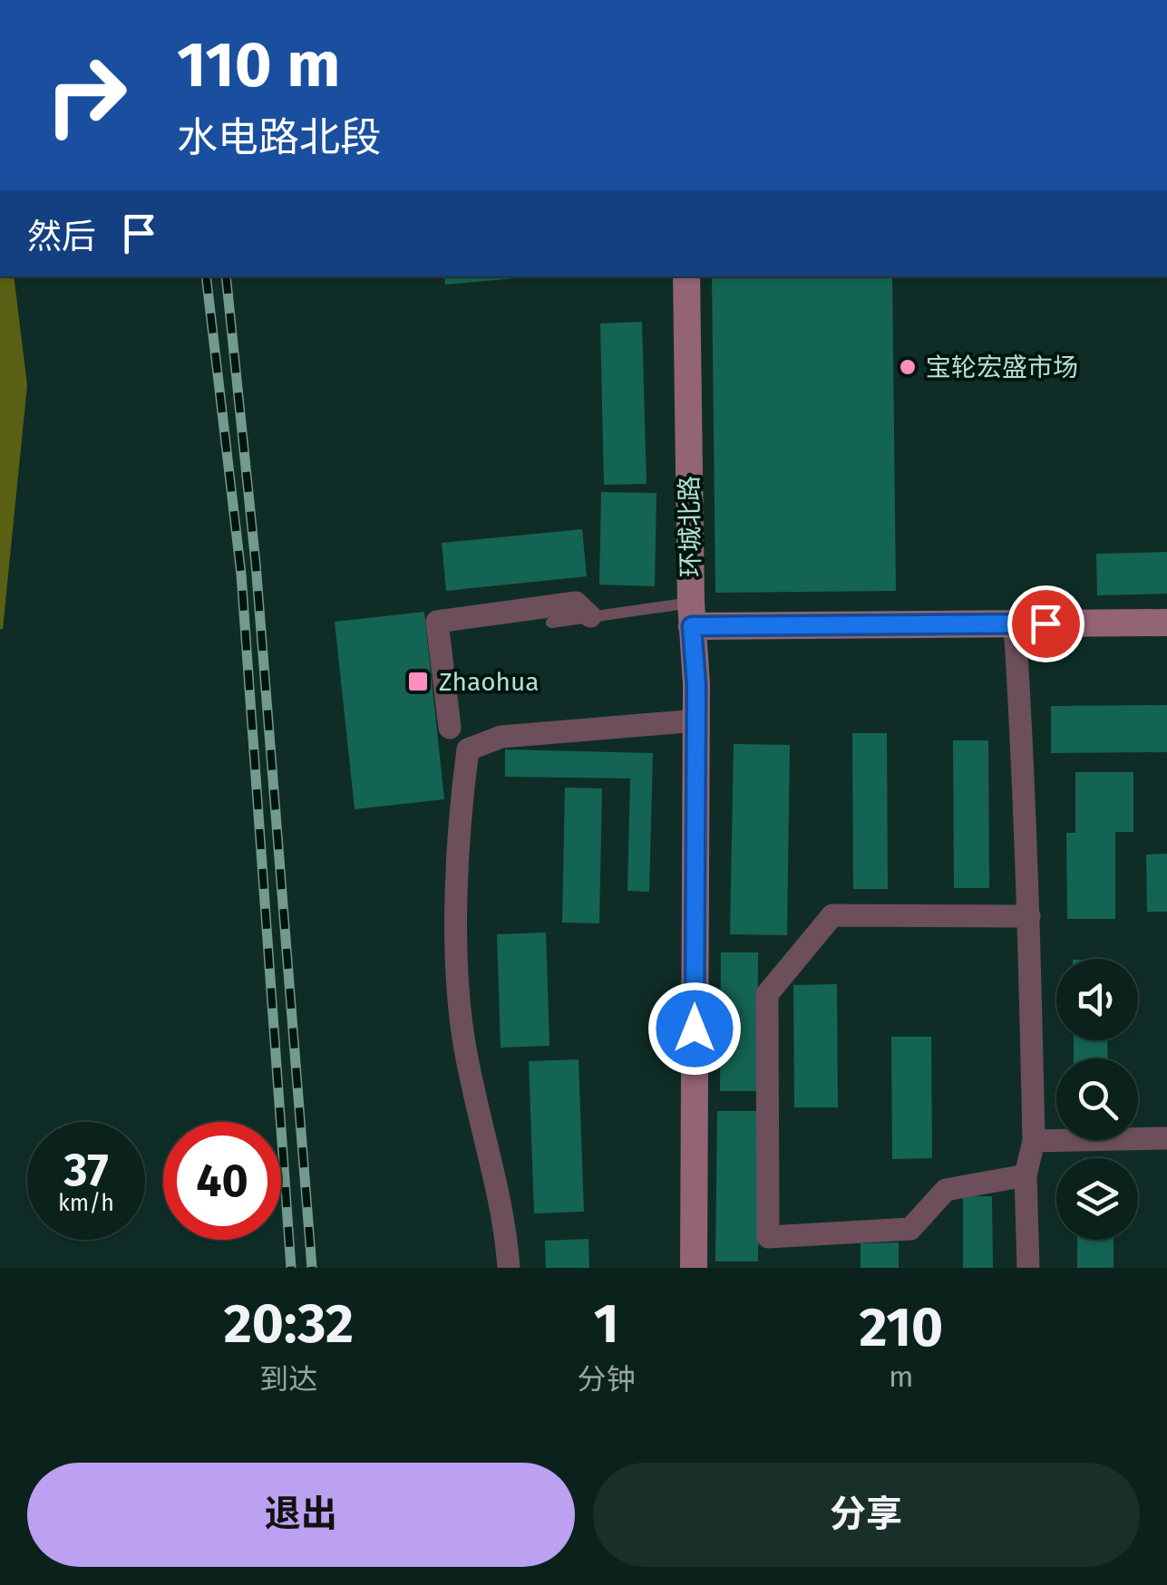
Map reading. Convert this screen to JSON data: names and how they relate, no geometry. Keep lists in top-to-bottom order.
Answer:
{
  "streets": {
    "street": ["环城北路"]
  },
  "places": {
    "other": ["宝轮宏盛市场"],
    "transit": ["Zhaohua"]
  },
  "page": {
    "turn": ["110 m", "水电路北段"],
    "then": "然后",
    "speed": "37 km/h",
    "limit": "40",
    "eta": [
      "20:32",
      "到达",
      "1",
      "分钟",
      "210",
      "m"
    ],
    "buttons": ["退出", "分享"]
  }
}
